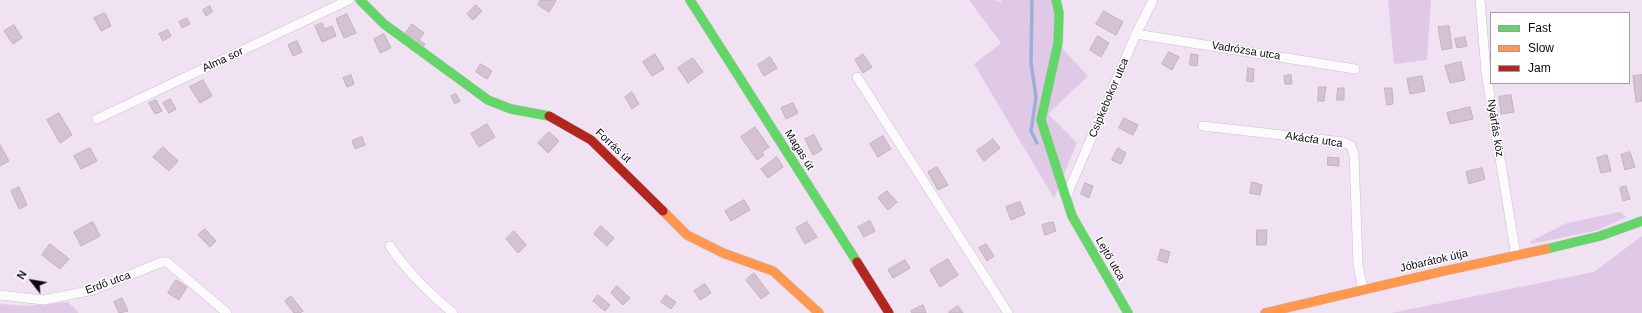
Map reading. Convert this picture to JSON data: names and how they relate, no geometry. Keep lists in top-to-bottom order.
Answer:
{
  "streets": {
    "street": [
      "Vadrózsa utca",
      "Alma sor",
      "Csipkebokor utca",
      "Nyárfás köz",
      "Akácfa utca",
      "Forrás út",
      "Magas út",
      "Lejtő utca",
      "Jóbarátok útja",
      "Erdő utca"
    ]
  },
  "crossings": [
    ["Vadrózsa utca", "Csipkebokor utca"],
    ["Csipkebokor utca", "Lejtő utca"],
    ["Nyárfás köz", "Jóbarátok útja"],
    ["Akácfa utca", "Jóbarátok útja"]
  ],
  "legend": ["Fast", "Slow", "Jam"],
  "north": "top left"
}
